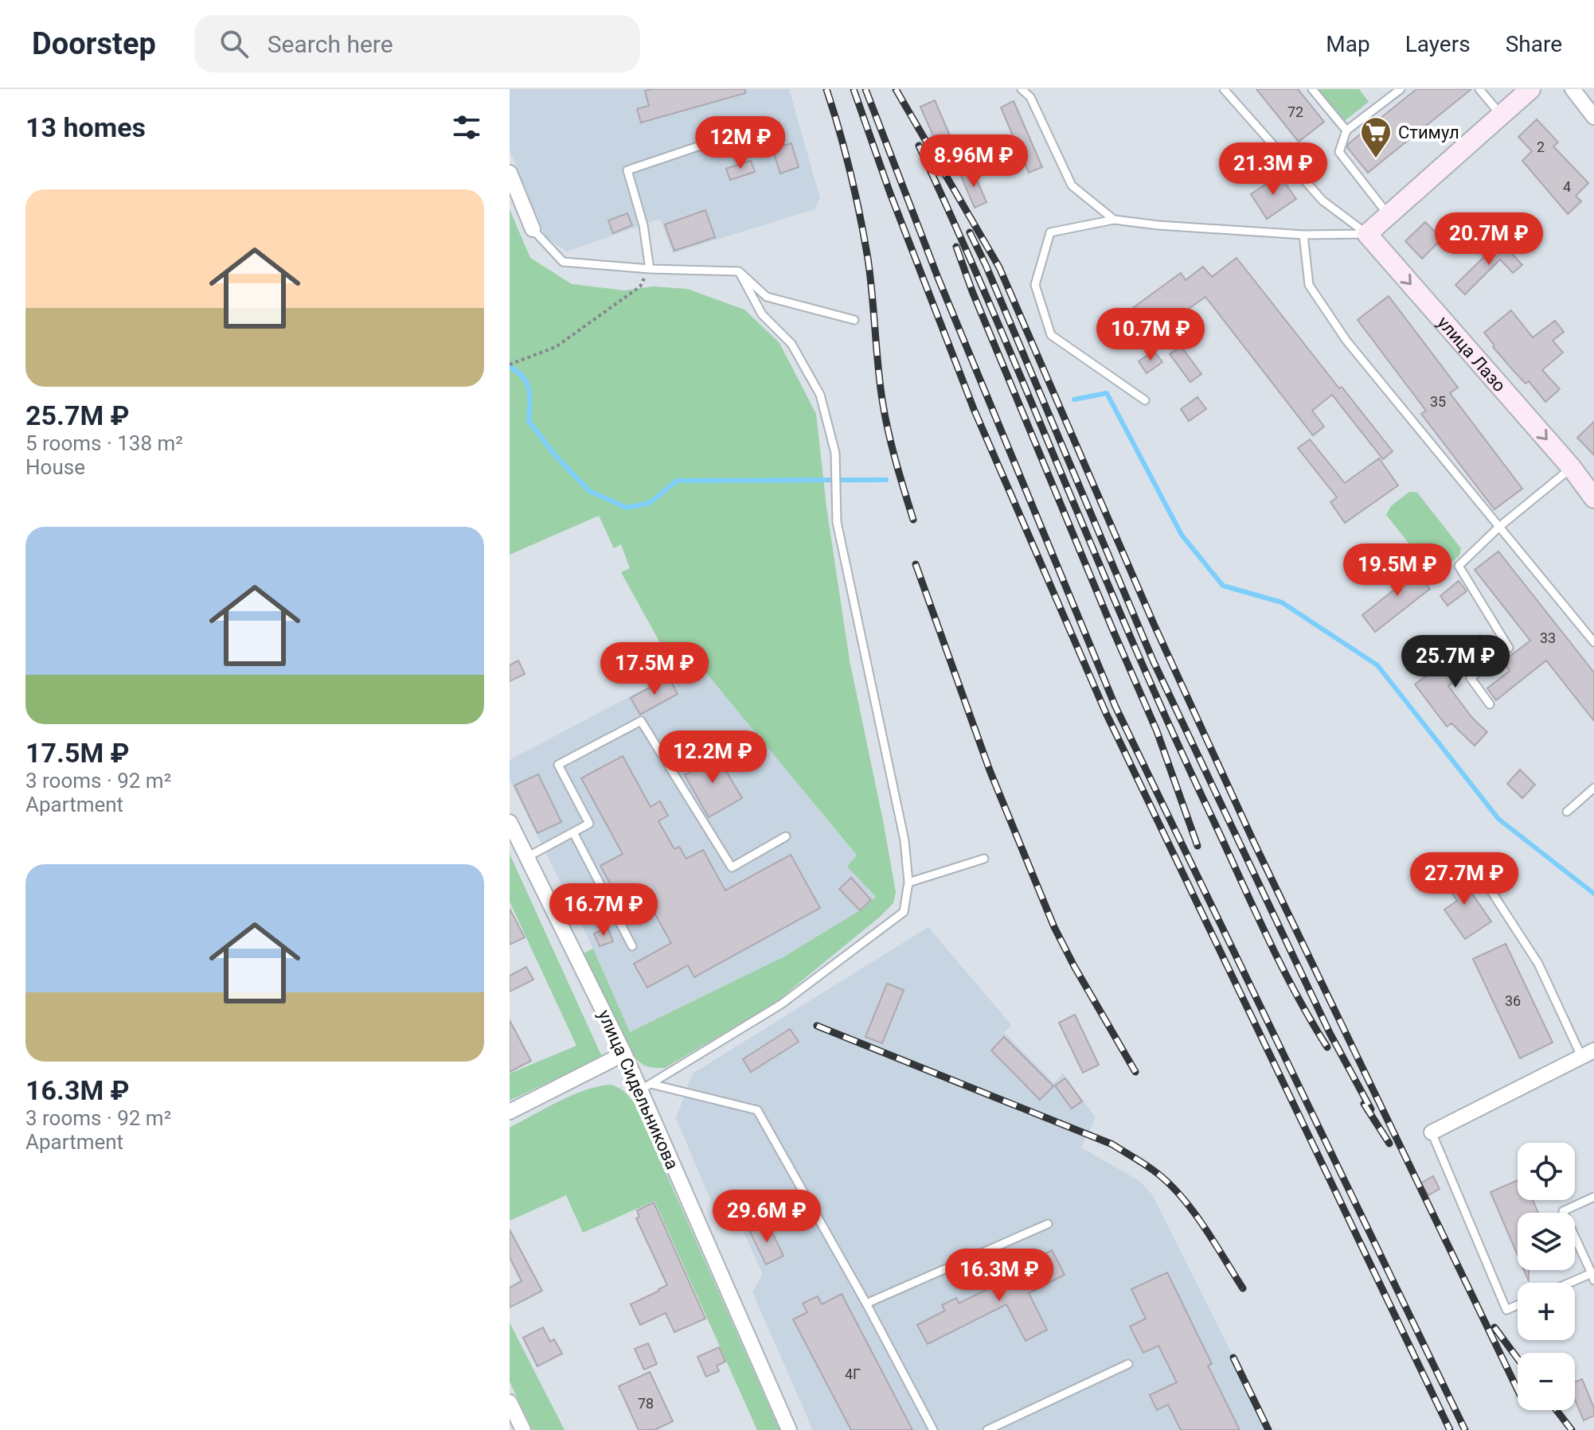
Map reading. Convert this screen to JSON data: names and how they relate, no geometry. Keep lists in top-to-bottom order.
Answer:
{
  "streets": {
    "street": ["улица Лазо", "улица Сидельникова"]
  },
  "one_way": ["улица Лазо"],
  "places": {
    "supermarket": ["Стимул"]
  },
  "house_numbers": [
    "72",
    "2",
    "4",
    "35",
    "33",
    "36",
    "4Г",
    "78"
  ],
  "page": {
    "header": "Doorstep",
    "search": "Search here",
    "nav": ["Map", "Layers", "Share"],
    "heading": "13 homes",
    "price": [
      "12M ₽",
      "8.96M ₽",
      "21.3M ₽",
      "20.7M ₽",
      "10.7M ₽",
      "19.5M ₽",
      "25.7M ₽",
      "17.5M ₽",
      "12.2M ₽",
      "27.7M ₽",
      "16.7M ₽",
      "29.6M ₽",
      "16.3M ₽"
    ],
    "list": [
      {
        "name": "25.7M ₽",
        "note": "5 rooms · 138 m² · House"
      },
      {
        "name": "17.5M ₽",
        "note": "3 rooms · 92 m² · Apartment"
      },
      {
        "name": "16.3M ₽",
        "note": "3 rooms · 92 m² · Apartment"
      }
    ],
    "map_buttons": ["+", "−"]
  }
}
